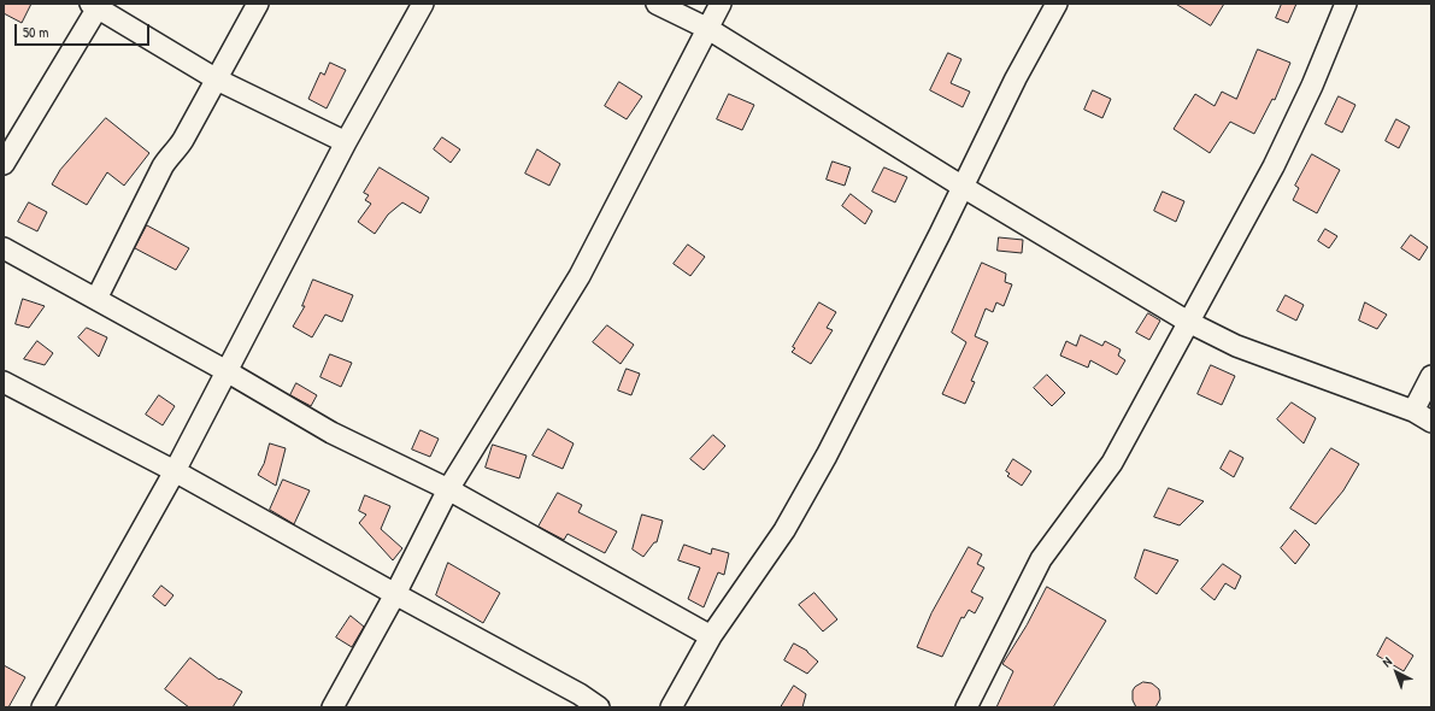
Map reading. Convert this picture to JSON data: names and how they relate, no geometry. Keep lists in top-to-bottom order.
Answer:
{
  "scale_bar": "50 m",
  "north": "top left"
}
